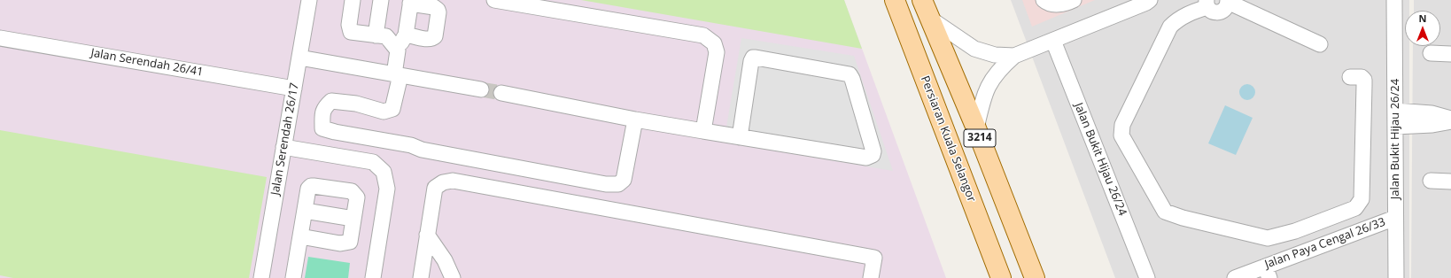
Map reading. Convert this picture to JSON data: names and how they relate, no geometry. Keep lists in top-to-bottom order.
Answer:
{
  "streets": {
    "main road": ["3214", "Persiaran Kuala Selangor"],
    "street": [
      "Jalan Serendah 26/41",
      "Jalan Serendah 26/17",
      "Jalan Bukit Hijau 26/24",
      "Jalan Paya Cengal 26/33"
    ]
  },
  "crossings": [
    ["Jalan Serendah 26/41", "Jalan Serendah 26/17"],
    ["Jalan Bukit Hijau 26/24", "Jalan Paya Cengal 26/33"]
  ],
  "north": "top"
}
